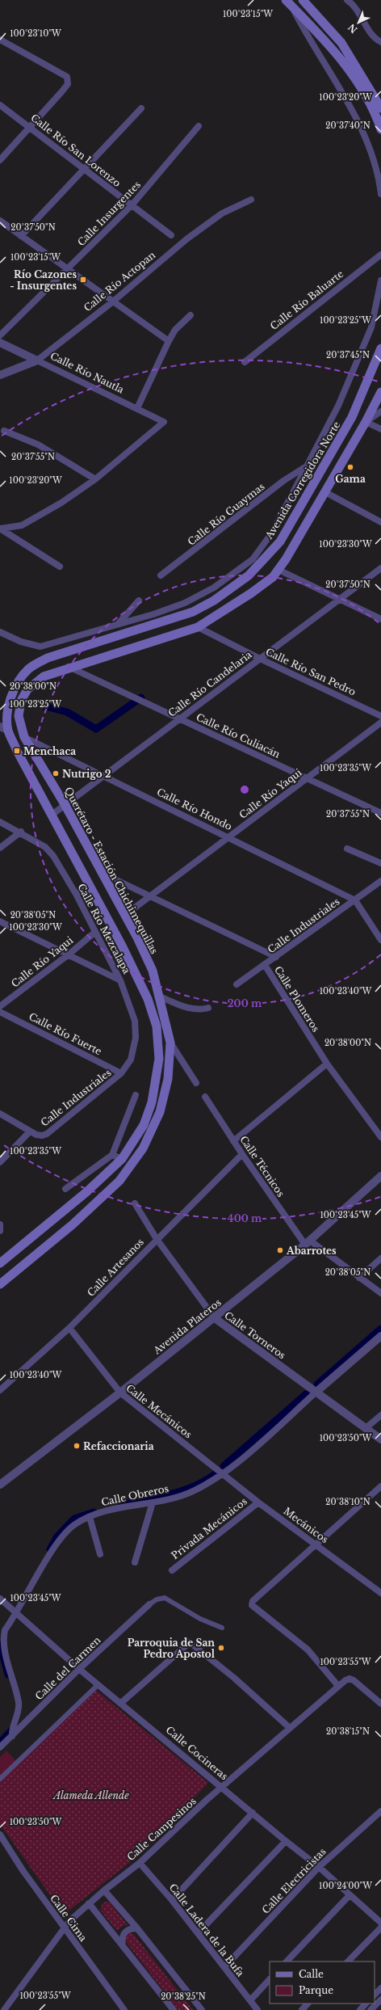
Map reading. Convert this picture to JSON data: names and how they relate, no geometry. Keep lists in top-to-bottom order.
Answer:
{
  "streets": {
    "main road": ["Avenida Corregidora Norte", "Querétaro - Estación Chichimequillas"],
    "street": [
      "Calle Río San Lorenzo",
      "Calle Insurgentes",
      "Calle Río Actopan",
      "Calle Río Baluarte",
      "Calle Río Nautla",
      "Calle Río Guaymas",
      "Calle Río San Pedro",
      "Calle Río Candelaria",
      "Calle Río Culiacán",
      "Calle Río Yaqui",
      "Calle Río Hondo",
      "Calle Industriales",
      "Calle Río Mezcalapa",
      "Calle Plomeros",
      "Calle Río Fuerte",
      "Calle Técnicos",
      "Calle Artesanos",
      "Avenida Plateros",
      "Calle Torneros",
      "Calle Mecánicos",
      "Calle Obreros",
      "Mecánicos",
      "Privada Mecánicos",
      "Calle del Carmen",
      "Calle Cocineras",
      "Calle Campesinos",
      "Calle Electricistas",
      "Calle Cima",
      "Calle Ladera de la Bufa"
    ]
  },
  "crossings": [
    ["Calle Río San Lorenzo", "Calle Insurgentes"],
    ["Calle Río Actopan", "Calle Río Nautla"],
    ["Calle Río San Pedro", "Calle Río Candelaria"],
    ["Calle Río San Pedro", "Querétaro - Estación Chichimequillas"],
    ["Calle Río Candelaria", "Calle Río Culiacán"],
    ["Calle Río Candelaria", "Calle Río Hondo"],
    ["Calle Río Candelaria", "Querétaro - Estación Chichimequillas"],
    ["Calle Río Culiacán", "Calle Río Yaqui"],
    ["Calle Río Culiacán", "Querétaro - Estación Chichimequillas"],
    ["Calle Río Yaqui", "Calle Río Hondo"],
    ["Calle Río Yaqui", "Querétaro - Estación Chichimequillas"],
    ["Calle Río Yaqui", "Calle Río Mezcalapa"],
    ["Calle Río Hondo", "Querétaro - Estación Chichimequillas"],
    ["Calle Río Hondo", "Calle Industriales"],
    ["Calle Industriales", "Calle Río Mezcalapa"],
    ["Calle Industriales", "Calle Plomeros"],
    ["Calle Industriales", "Calle Río Fuerte"],
    ["Calle Río Mezcalapa", "Calle Río Fuerte"],
    ["Calle Técnicos", "Calle Artesanos"],
    ["Calle Técnicos", "Avenida Plateros"],
    ["Calle Artesanos", "Calle Torneros"],
    ["Calle Artesanos", "Calle Mecánicos"],
    ["Avenida Plateros", "Calle Torneros"],
    ["Avenida Plateros", "Calle Mecánicos"],
    ["Calle Torneros", "Calle Obreros"],
    ["Calle Mecánicos", "Calle Obreros"],
    ["Calle Mecánicos", "Mecánicos"],
    ["Calle Obreros", "Mecánicos"],
    ["Calle Obreros", "Calle del Carmen"],
    ["Calle Obreros", "Calle Cocineras"],
    ["Mecánicos", "Privada Mecánicos"],
    ["Calle del Carmen", "Calle Cocineras"],
    ["Calle Cocineras", "Calle Campesinos"],
    ["Calle Cocineras", "Calle Electricistas"],
    ["Calle Campesinos", "Calle Cima"],
    ["Calle Campesinos", "Calle Ladera de la Bufa"],
    ["Calle Electricistas", "Calle Ladera de la Bufa"]
  ],
  "parks": ["Alameda Allende"],
  "places": {
    "transit": ["Río Cazones - Insurgentes", "Menchaca"],
    "other": [
      "Gama",
      "Nutrigo 2",
      "Abarrotes",
      "Refaccionaria",
      "Parroquia de San Pedro Apostol"
    ]
  },
  "legend": ["Calle", "Parque"],
  "north": "bottom left",
  "coordinates": [
    "100°23'15\"W",
    "100°23'10\"W",
    "100°23'20\"W",
    "20°37'40\"N",
    "20°37'50\"N",
    "100°23'25\"W",
    "20°37'45\"N",
    "20°37'55\"N",
    "100°23'30\"W",
    "20°38'00\"N",
    "100°23'35\"W",
    "20°38'05\"N",
    "100°23'40\"W",
    "100°23'45\"W",
    "100°23'50\"W",
    "20°38'10\"N",
    "100°23'55\"W",
    "20°38'15\"N",
    "100°24'00\"W",
    "20°38'25\"N"
  ],
  "rings": ["200 m", "400 m"]
}
